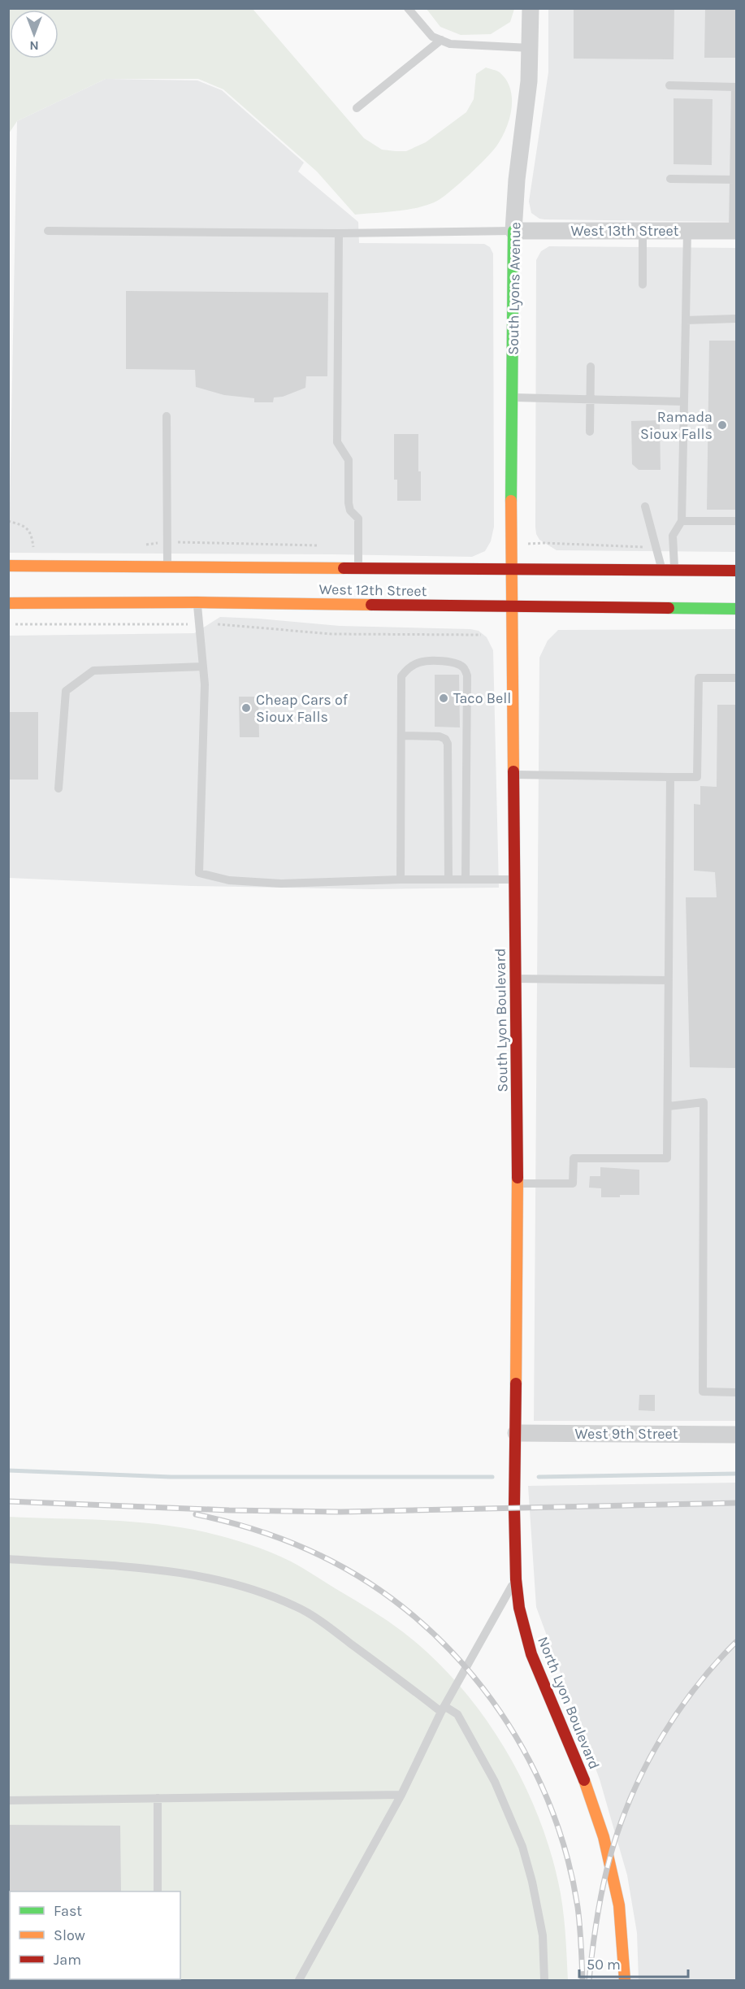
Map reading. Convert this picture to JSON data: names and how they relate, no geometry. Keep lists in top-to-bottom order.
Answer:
{
  "streets": {
    "street": [
      "West 13th Street",
      "South Lyons Avenue",
      "West 12th Street",
      "South Lyon Boulevard",
      "West 9th Street",
      "North Lyon Boulevard"
    ]
  },
  "crossings": [
    ["West 13th Street", "South Lyons Avenue"],
    ["South Lyons Avenue", "West 12th Street"],
    ["South Lyons Avenue", "South Lyon Boulevard"],
    ["West 12th Street", "South Lyon Boulevard"],
    ["South Lyon Boulevard", "West 9th Street"],
    ["South Lyon Boulevard", "North Lyon Boulevard"],
    ["West 9th Street", "North Lyon Boulevard"]
  ],
  "places": ["Ramada Sioux Falls", "Taco Bell", "Cheap Cars of Sioux Falls"],
  "legend": ["Fast", "Slow", "Jam"],
  "scale_bar": "50 m",
  "north": "bottom"
}
